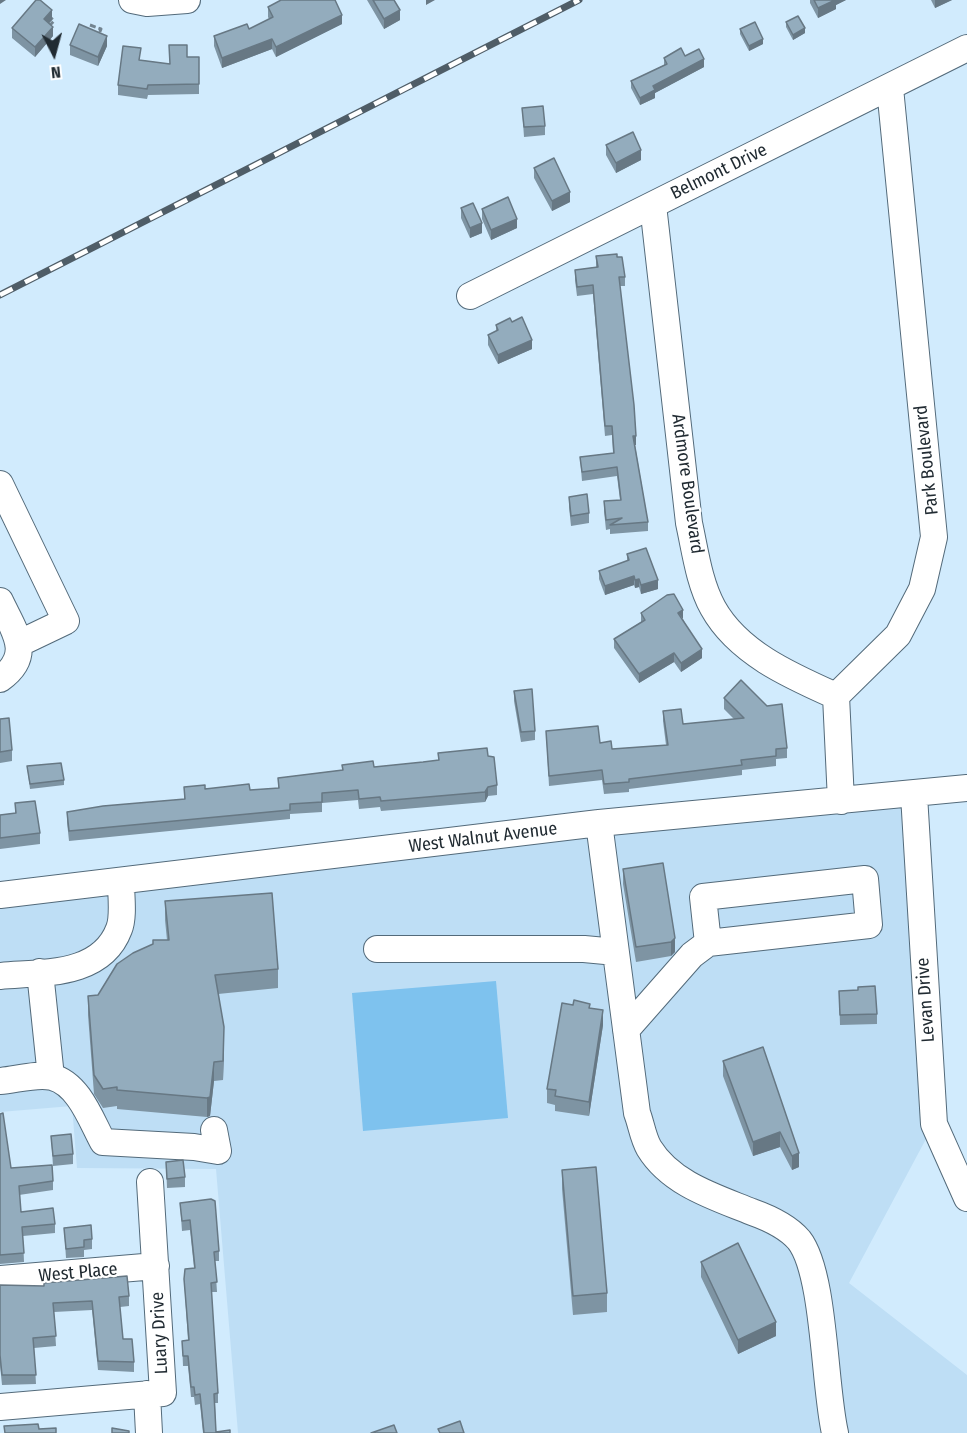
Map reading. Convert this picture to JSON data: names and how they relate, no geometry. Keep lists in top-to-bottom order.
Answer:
{
  "streets": {
    "street": [
      "Belmont Drive",
      "Park Boulevard",
      "Ardmore Boulevard",
      "West Walnut Avenue",
      "Levan Drive",
      "West Place",
      "Luary Drive"
    ]
  },
  "crossings": [
    ["Belmont Drive", "Park Boulevard"],
    ["Belmont Drive", "Ardmore Boulevard"],
    ["Park Boulevard", "Ardmore Boulevard"],
    ["West Walnut Avenue", "Levan Drive"],
    ["West Place", "Luary Drive"]
  ],
  "north": "bottom"
}
